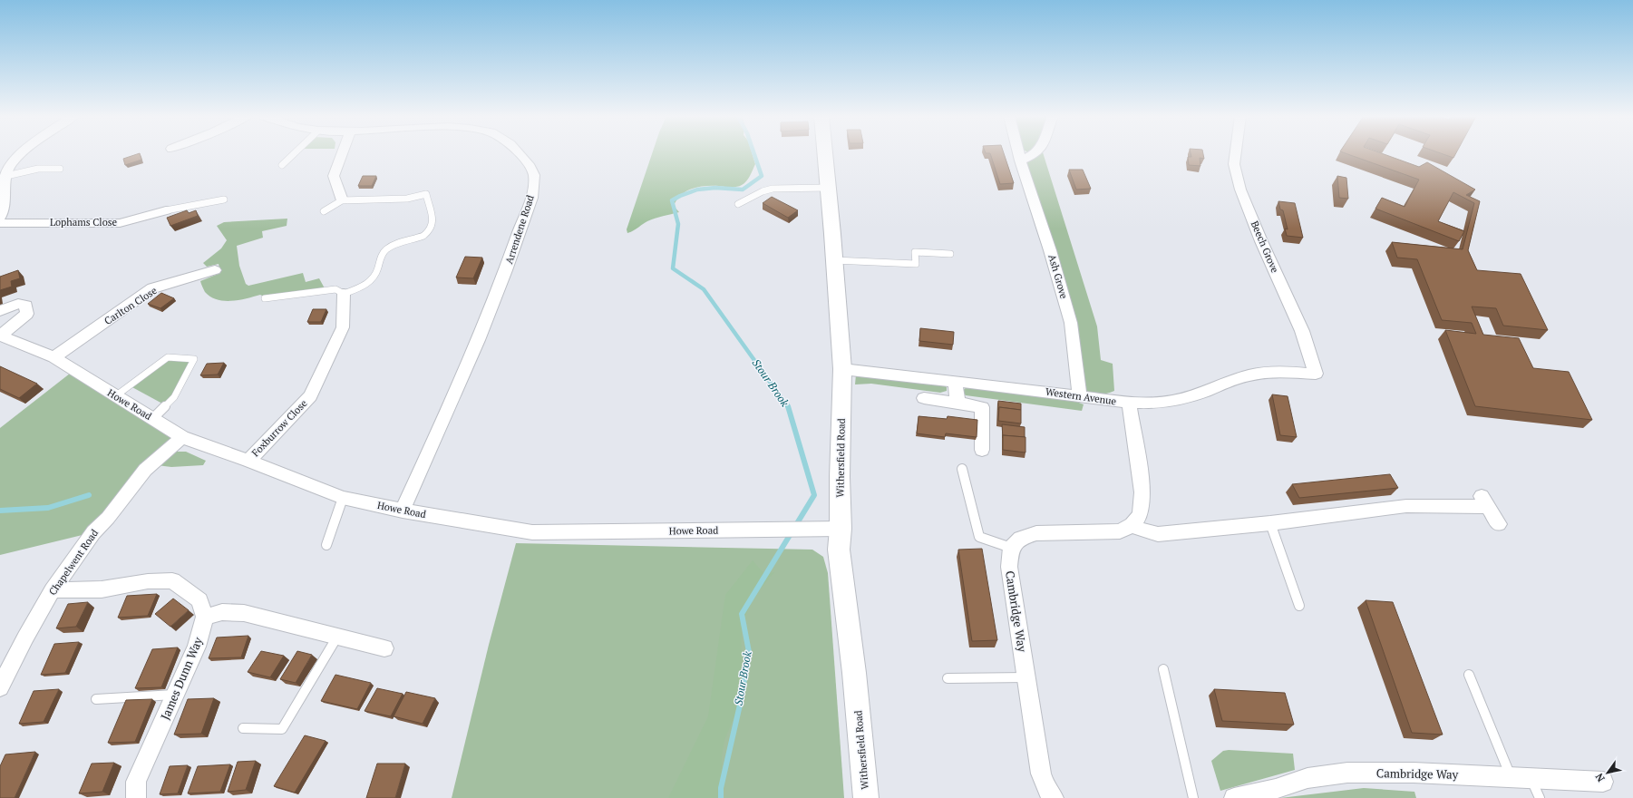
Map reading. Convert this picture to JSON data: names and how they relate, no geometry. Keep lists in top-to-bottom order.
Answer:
{
  "streets": {
    "street": [
      "Lophams Close",
      "Arrendene Road",
      "Beech Grove",
      "Ash Grove",
      "Carlton Close",
      "Western Avenue",
      "Howe Road",
      "Foxburrow Close",
      "Withersfield Road",
      "Chapelwent Road",
      "Cambridge Way",
      "James Dunn Way"
    ]
  },
  "crossings": [
    ["Arrendene Road", "Howe Road"],
    ["Beech Grove", "Western Avenue"],
    ["Ash Grove", "Western Avenue"],
    ["Carlton Close", "Howe Road"],
    ["Western Avenue", "Withersfield Road"],
    ["Howe Road", "Foxburrow Close"],
    ["Howe Road", "Withersfield Road"],
    ["Howe Road", "Chapelwent Road"]
  ],
  "water": ["Stour Brook"],
  "north": "bottom left"
}
